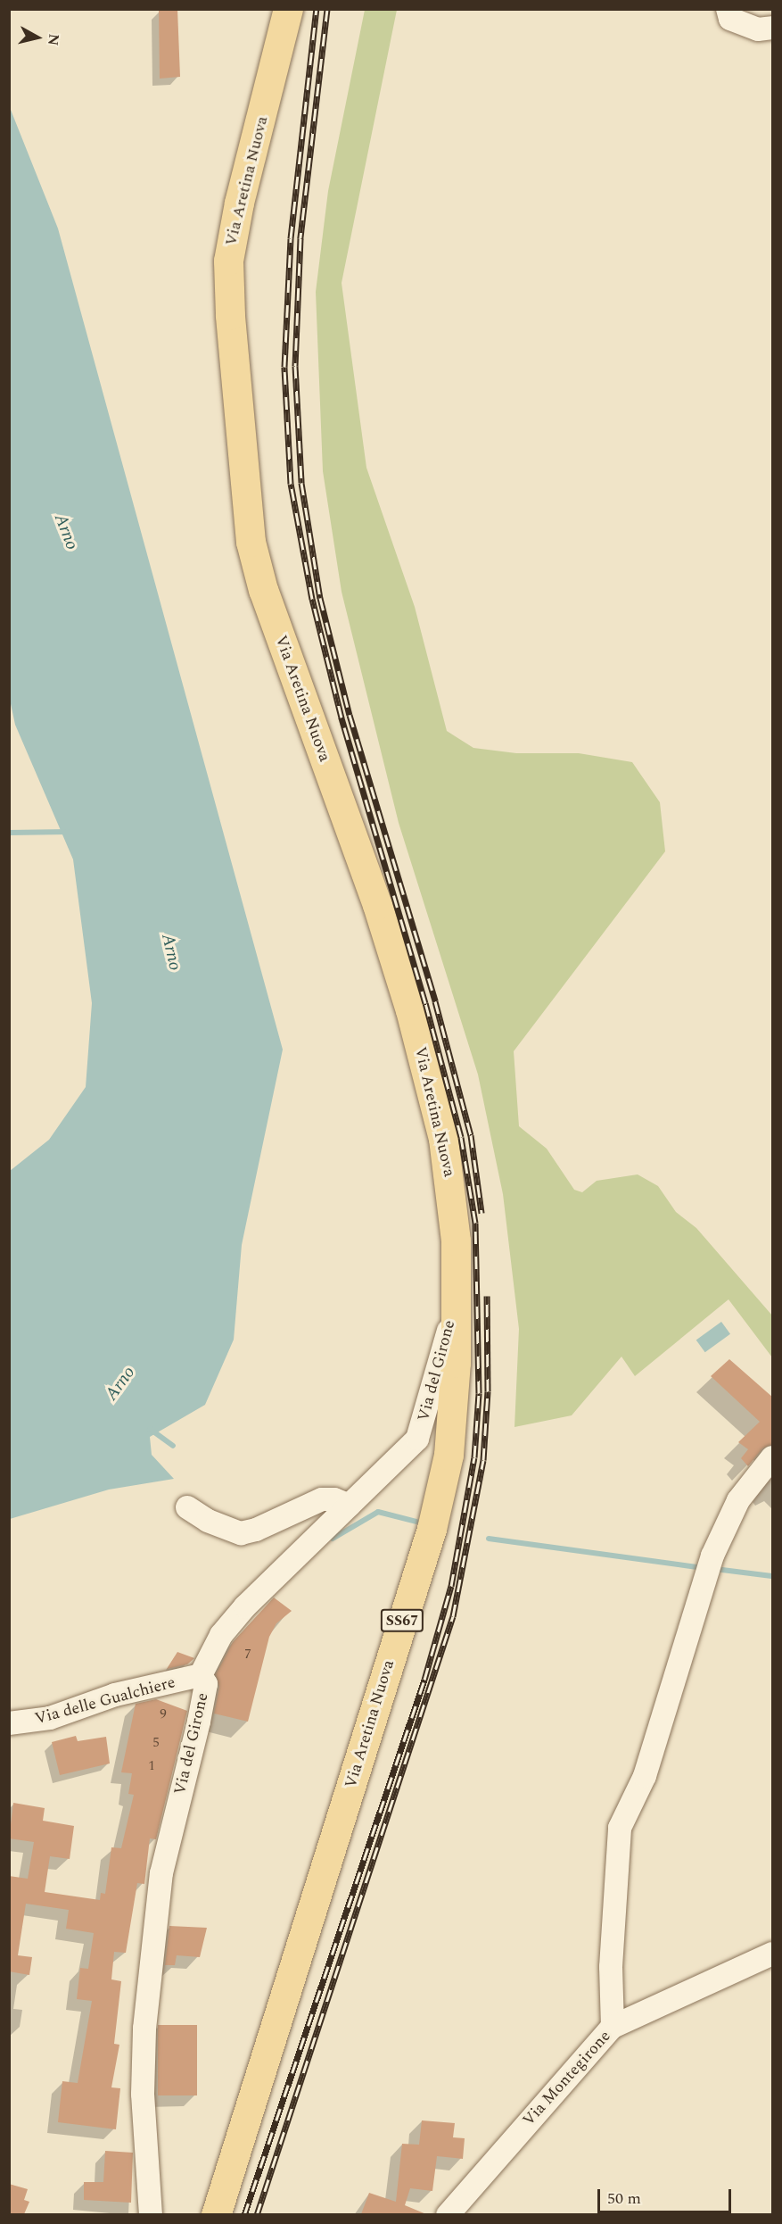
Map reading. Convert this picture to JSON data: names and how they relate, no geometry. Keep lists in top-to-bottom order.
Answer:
{
  "streets": {
    "main road": ["Via Aretina Nuova", "SS67"],
    "street": ["Via del Girone", "Via delle Gualchiere", "Via Montegirone"]
  },
  "crossings": [
    ["Via Aretina Nuova", "Via del Girone"],
    ["Via del Girone", "Via delle Gualchiere"]
  ],
  "water": ["Arno"],
  "house_numbers": [
    "7",
    "9",
    "5",
    "1"
  ],
  "scale_bar": "50 m",
  "north": "right"
}
